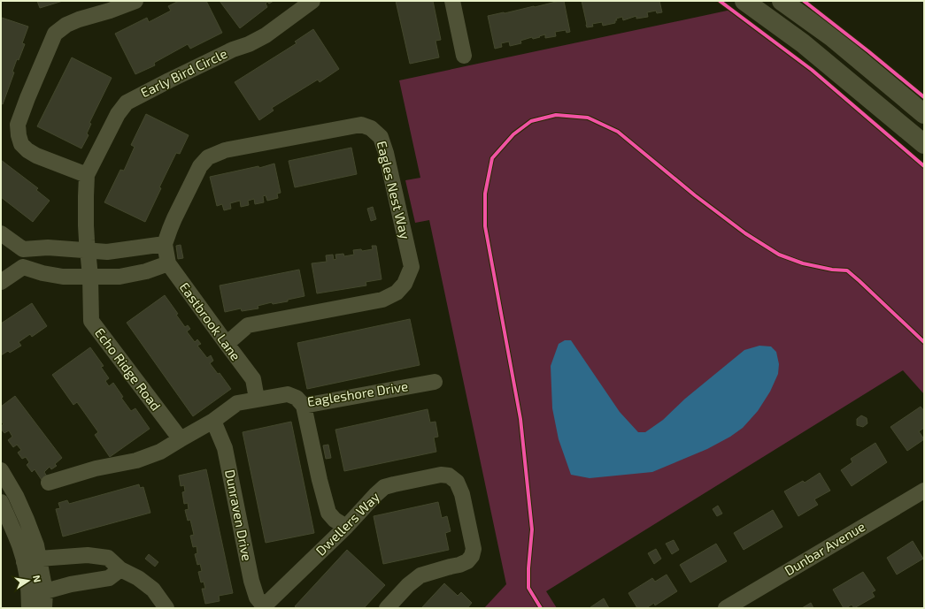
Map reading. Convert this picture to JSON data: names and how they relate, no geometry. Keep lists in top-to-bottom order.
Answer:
{
  "streets": {
    "street": [
      "Early Bird Circle",
      "Eagles Nest Way",
      "Eastbrook Lane",
      "Echo Ridge Road",
      "Eagleshore Drive",
      "Dunraven Drive",
      "Dwellers Way",
      "Dunbar Avenue"
    ]
  },
  "crossings": [
    ["Early Bird Circle", "Echo Ridge Road"],
    ["Eagles Nest Way", "Eastbrook Lane"],
    ["Eastbrook Lane", "Eagleshore Drive"],
    ["Echo Ridge Road", "Eagleshore Drive"],
    ["Eagleshore Drive", "Dunraven Drive"],
    ["Dunraven Drive", "Dwellers Way"]
  ],
  "north": "right"
}
